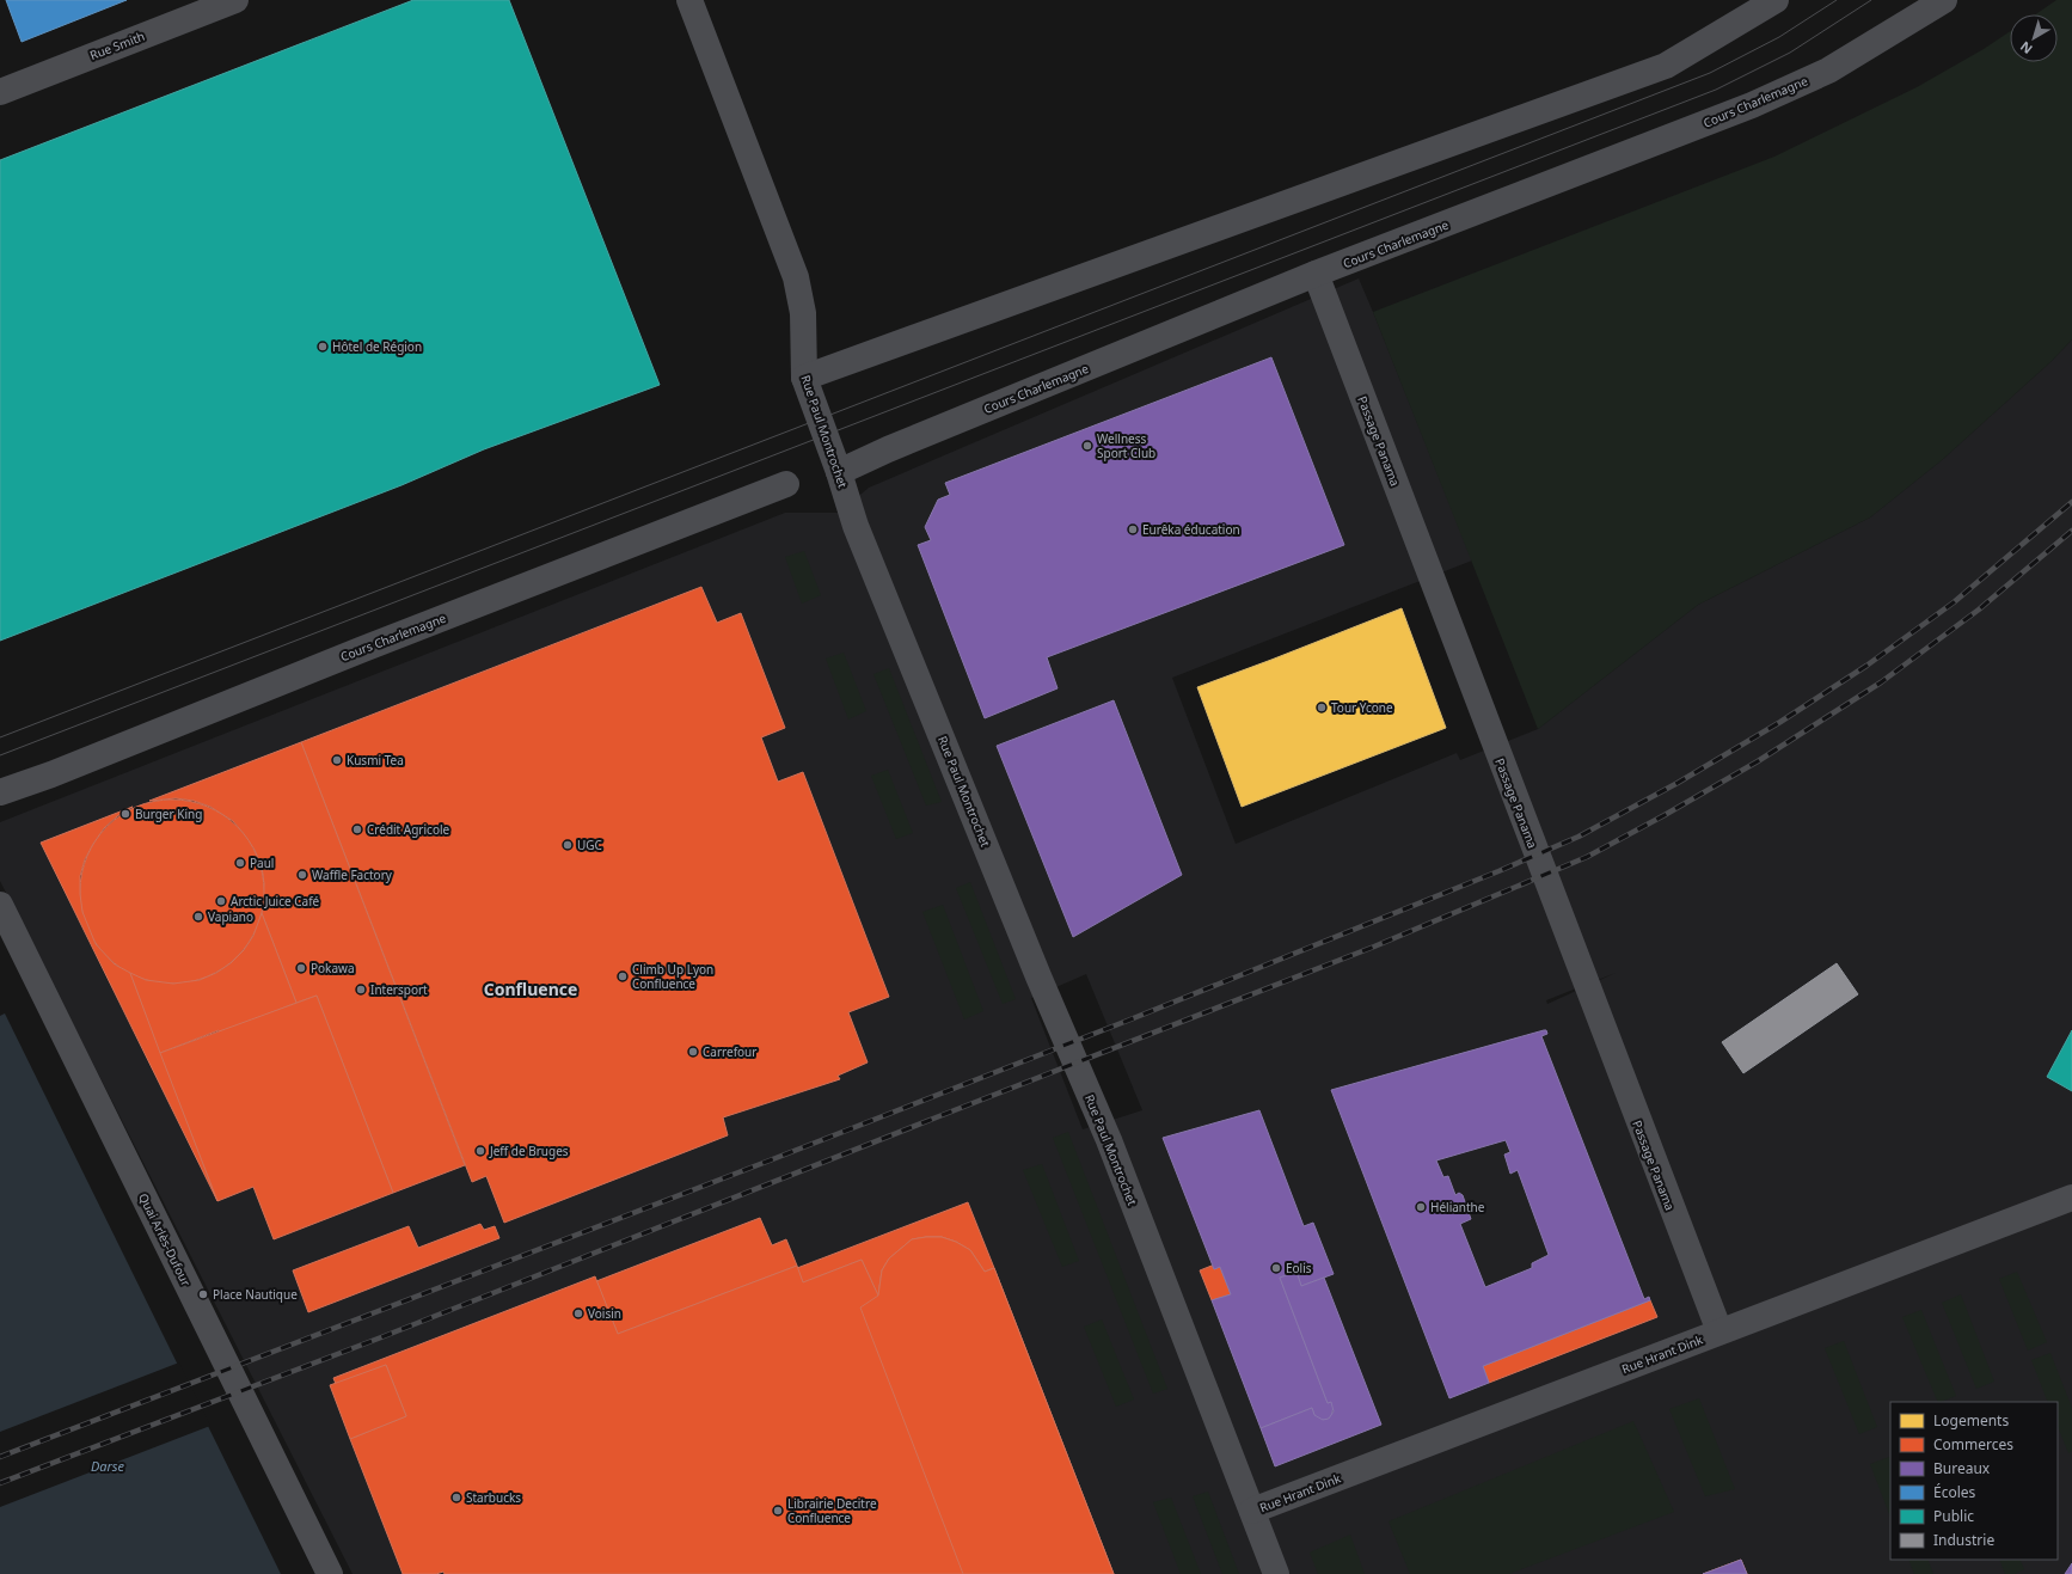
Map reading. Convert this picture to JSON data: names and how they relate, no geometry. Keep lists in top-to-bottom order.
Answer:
{
  "streets": {
    "street": [
      "Rue Smith",
      "Cours Charlemagne",
      "Rue Paul Montrochet",
      "Passage Panama",
      "Quai Arlès-Dufour",
      "Rue Hrant Dink"
    ]
  },
  "crossings": [
    ["Cours Charlemagne", "Rue Paul Montrochet"],
    ["Cours Charlemagne", "Passage Panama"],
    ["Rue Paul Montrochet", "Rue Hrant Dink"],
    ["Passage Panama", "Rue Hrant Dink"]
  ],
  "districts": ["Confluence"],
  "water": ["Darse"],
  "places": [
    "Hôtel de Région",
    "Wellness Sport Club",
    "Eurêka éducation",
    "Tour Ycone",
    "Kusmi Tea",
    "Burger King",
    "Crédit Agricole",
    "UGC",
    "Paul",
    "Waffle Factory",
    "Arctic Juice Café",
    "Vapiano",
    "Pokawa",
    "Climb Up Lyon Confluence",
    "Intersport",
    "Carrefour",
    "Jeff de Bruges",
    "Hélianthe",
    "Eolis",
    "Place Nautique",
    "Voisin",
    "Starbucks",
    "Librairie Decitre Confluence"
  ],
  "legend": [
    "Logements",
    "Commerces",
    "Bureaux",
    "Écoles",
    "Public",
    "Industrie"
  ],
  "north": "bottom left"
}
